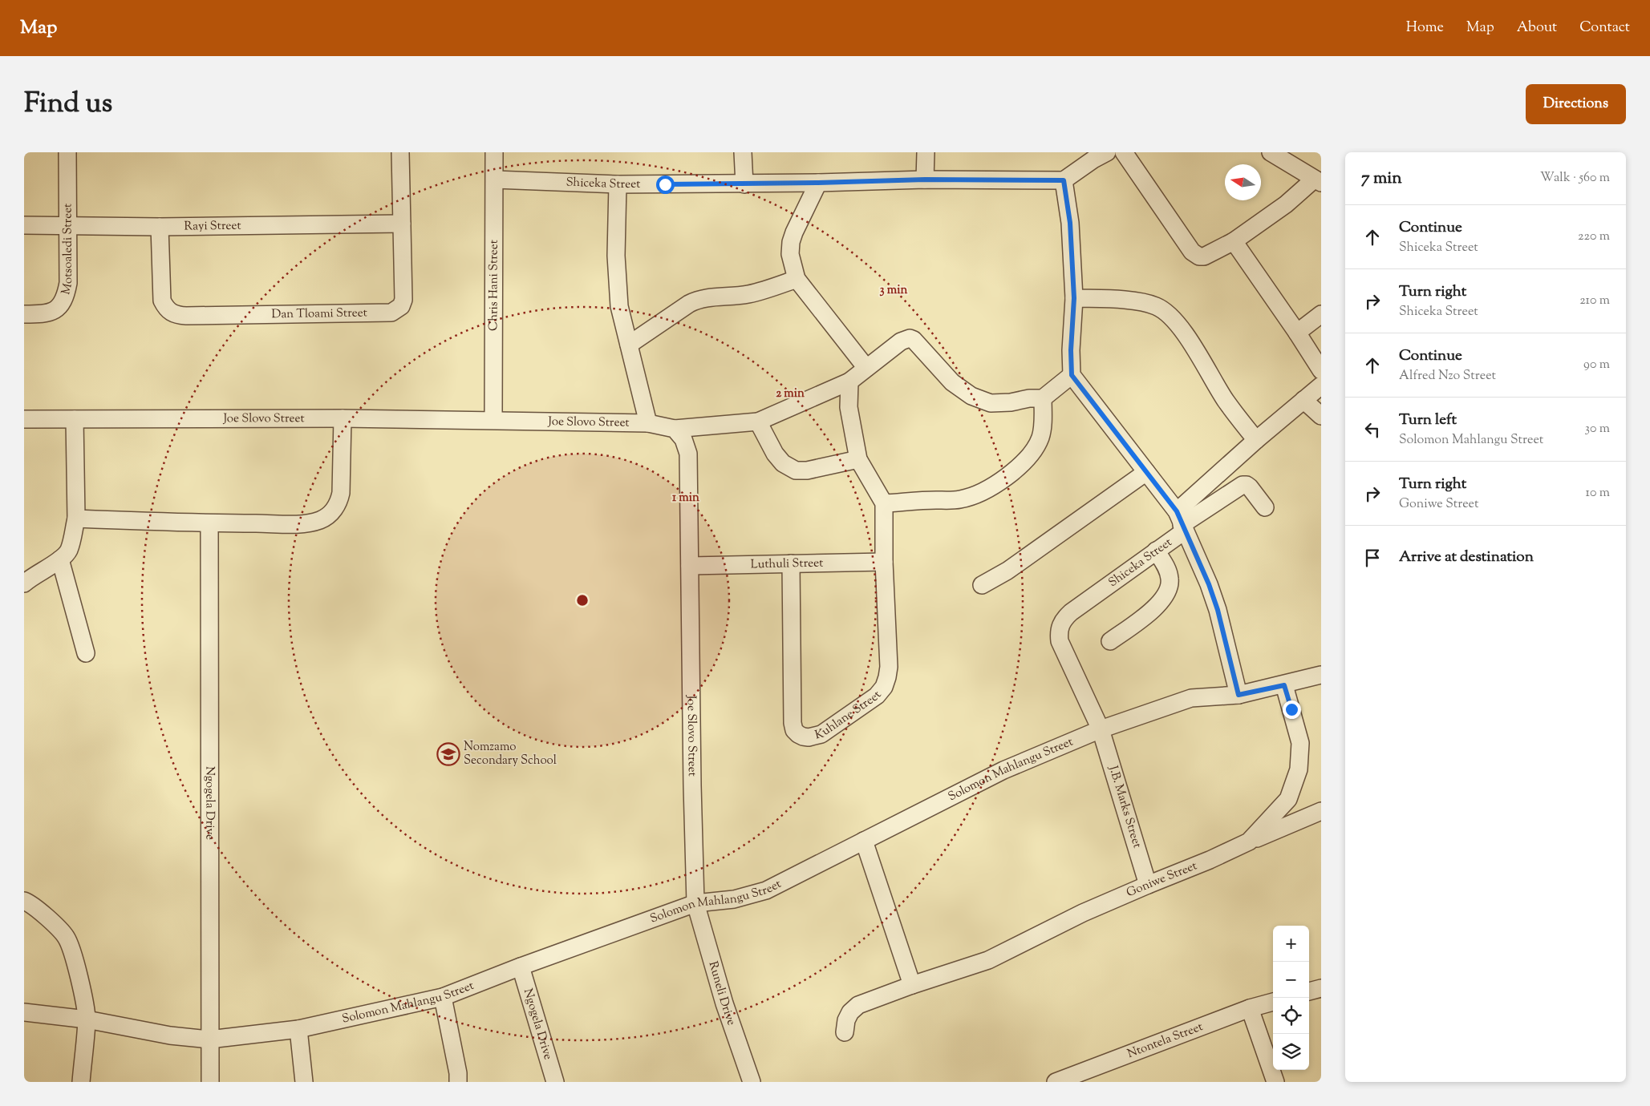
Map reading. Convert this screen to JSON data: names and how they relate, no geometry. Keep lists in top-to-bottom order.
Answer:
{
  "streets": {
    "street": [
      "Shiceka Street",
      "Rayi Street",
      "Motsoaledi Street",
      "Chris Hani Street",
      "Dan Tloami Street",
      "Joe Slovo Street",
      "Luthuli Street",
      "Kuhlane Street",
      "Solomon Mahlangu Street",
      "Ngogela Drive",
      "J.B. Marks Street",
      "Goniwe Street",
      "Runeli Drive",
      "Ntontela Street"
    ]
  },
  "crossings": [
    ["Shiceka Street", "Chris Hani Street"],
    ["Shiceka Street", "Solomon Mahlangu Street"],
    ["Shiceka Street", "J.B. Marks Street"],
    ["Rayi Street", "Motsoaledi Street"],
    ["Rayi Street", "Dan Tloami Street"],
    ["Chris Hani Street", "Joe Slovo Street"],
    ["Joe Slovo Street", "Luthuli Street"],
    ["Joe Slovo Street", "Solomon Mahlangu Street"],
    ["Joe Slovo Street", "Runeli Drive"],
    ["Luthuli Street", "Kuhlane Street"],
    ["Solomon Mahlangu Street", "Ngogela Drive"],
    ["Solomon Mahlangu Street", "J.B. Marks Street"],
    ["Solomon Mahlangu Street", "Goniwe Street"],
    ["Solomon Mahlangu Street", "Runeli Drive"],
    ["J.B. Marks Street", "Goniwe Street"]
  ],
  "places": {
    "school or university": ["Nomzamo Secondary School"]
  },
  "north": "left",
  "page": {
    "header": "Map",
    "nav": [
      "Home",
      "Map",
      "About",
      "Contact"
    ],
    "title": "Find us",
    "buttons": "Directions",
    "heading": ["7 min", "Walk · 560 m"],
    "list": [
      ["Continue", "Shiceka Street", "220 m"],
      ["Turn right", "Shiceka Street", "210 m"],
      ["Continue", "Alfred Nzo Street", "90 m"],
      ["Turn left", "Solomon Mahlangu Street", "30 m"],
      ["Turn right", "Goniwe Street", "10 m"],
      "Arrive at destination"
    ],
    "map_buttons": ["+", "−"]
  },
  "rings": ["3 min", "2 min", "1 min"]
}
